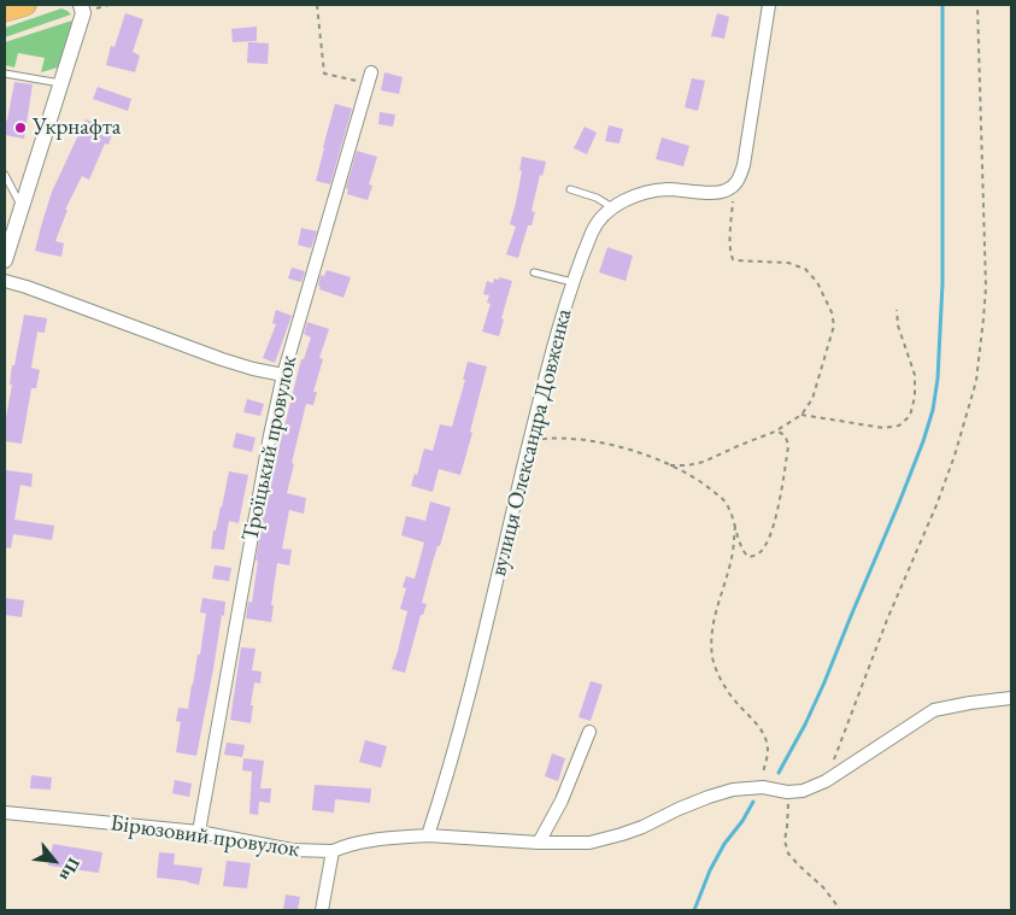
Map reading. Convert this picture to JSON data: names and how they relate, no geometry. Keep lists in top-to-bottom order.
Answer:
{
  "streets": {
    "street": ["вулиця Олександра Довженка", "Троїцький провулок", "Бірюзовий провулок"]
  },
  "crossings": [
    ["Троїцький провулок", "Бірюзовий провулок"]
  ],
  "places": ["Укрнафта"],
  "north": "bottom right"
}
